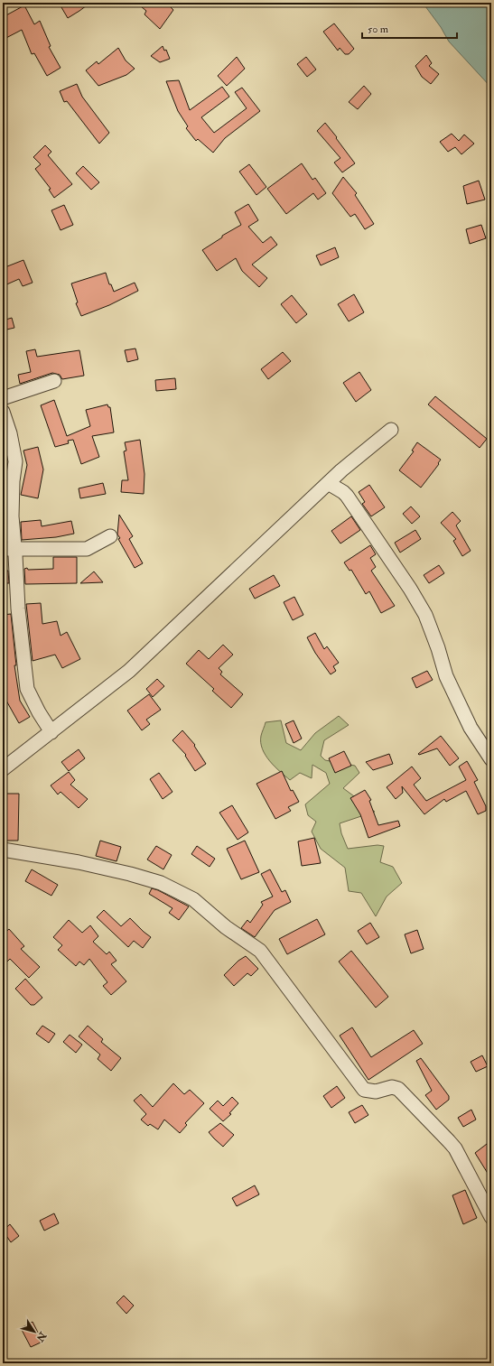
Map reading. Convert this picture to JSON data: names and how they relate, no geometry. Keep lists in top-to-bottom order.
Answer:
{
  "scale_bar": "50 m",
  "north": "bottom right"
}
